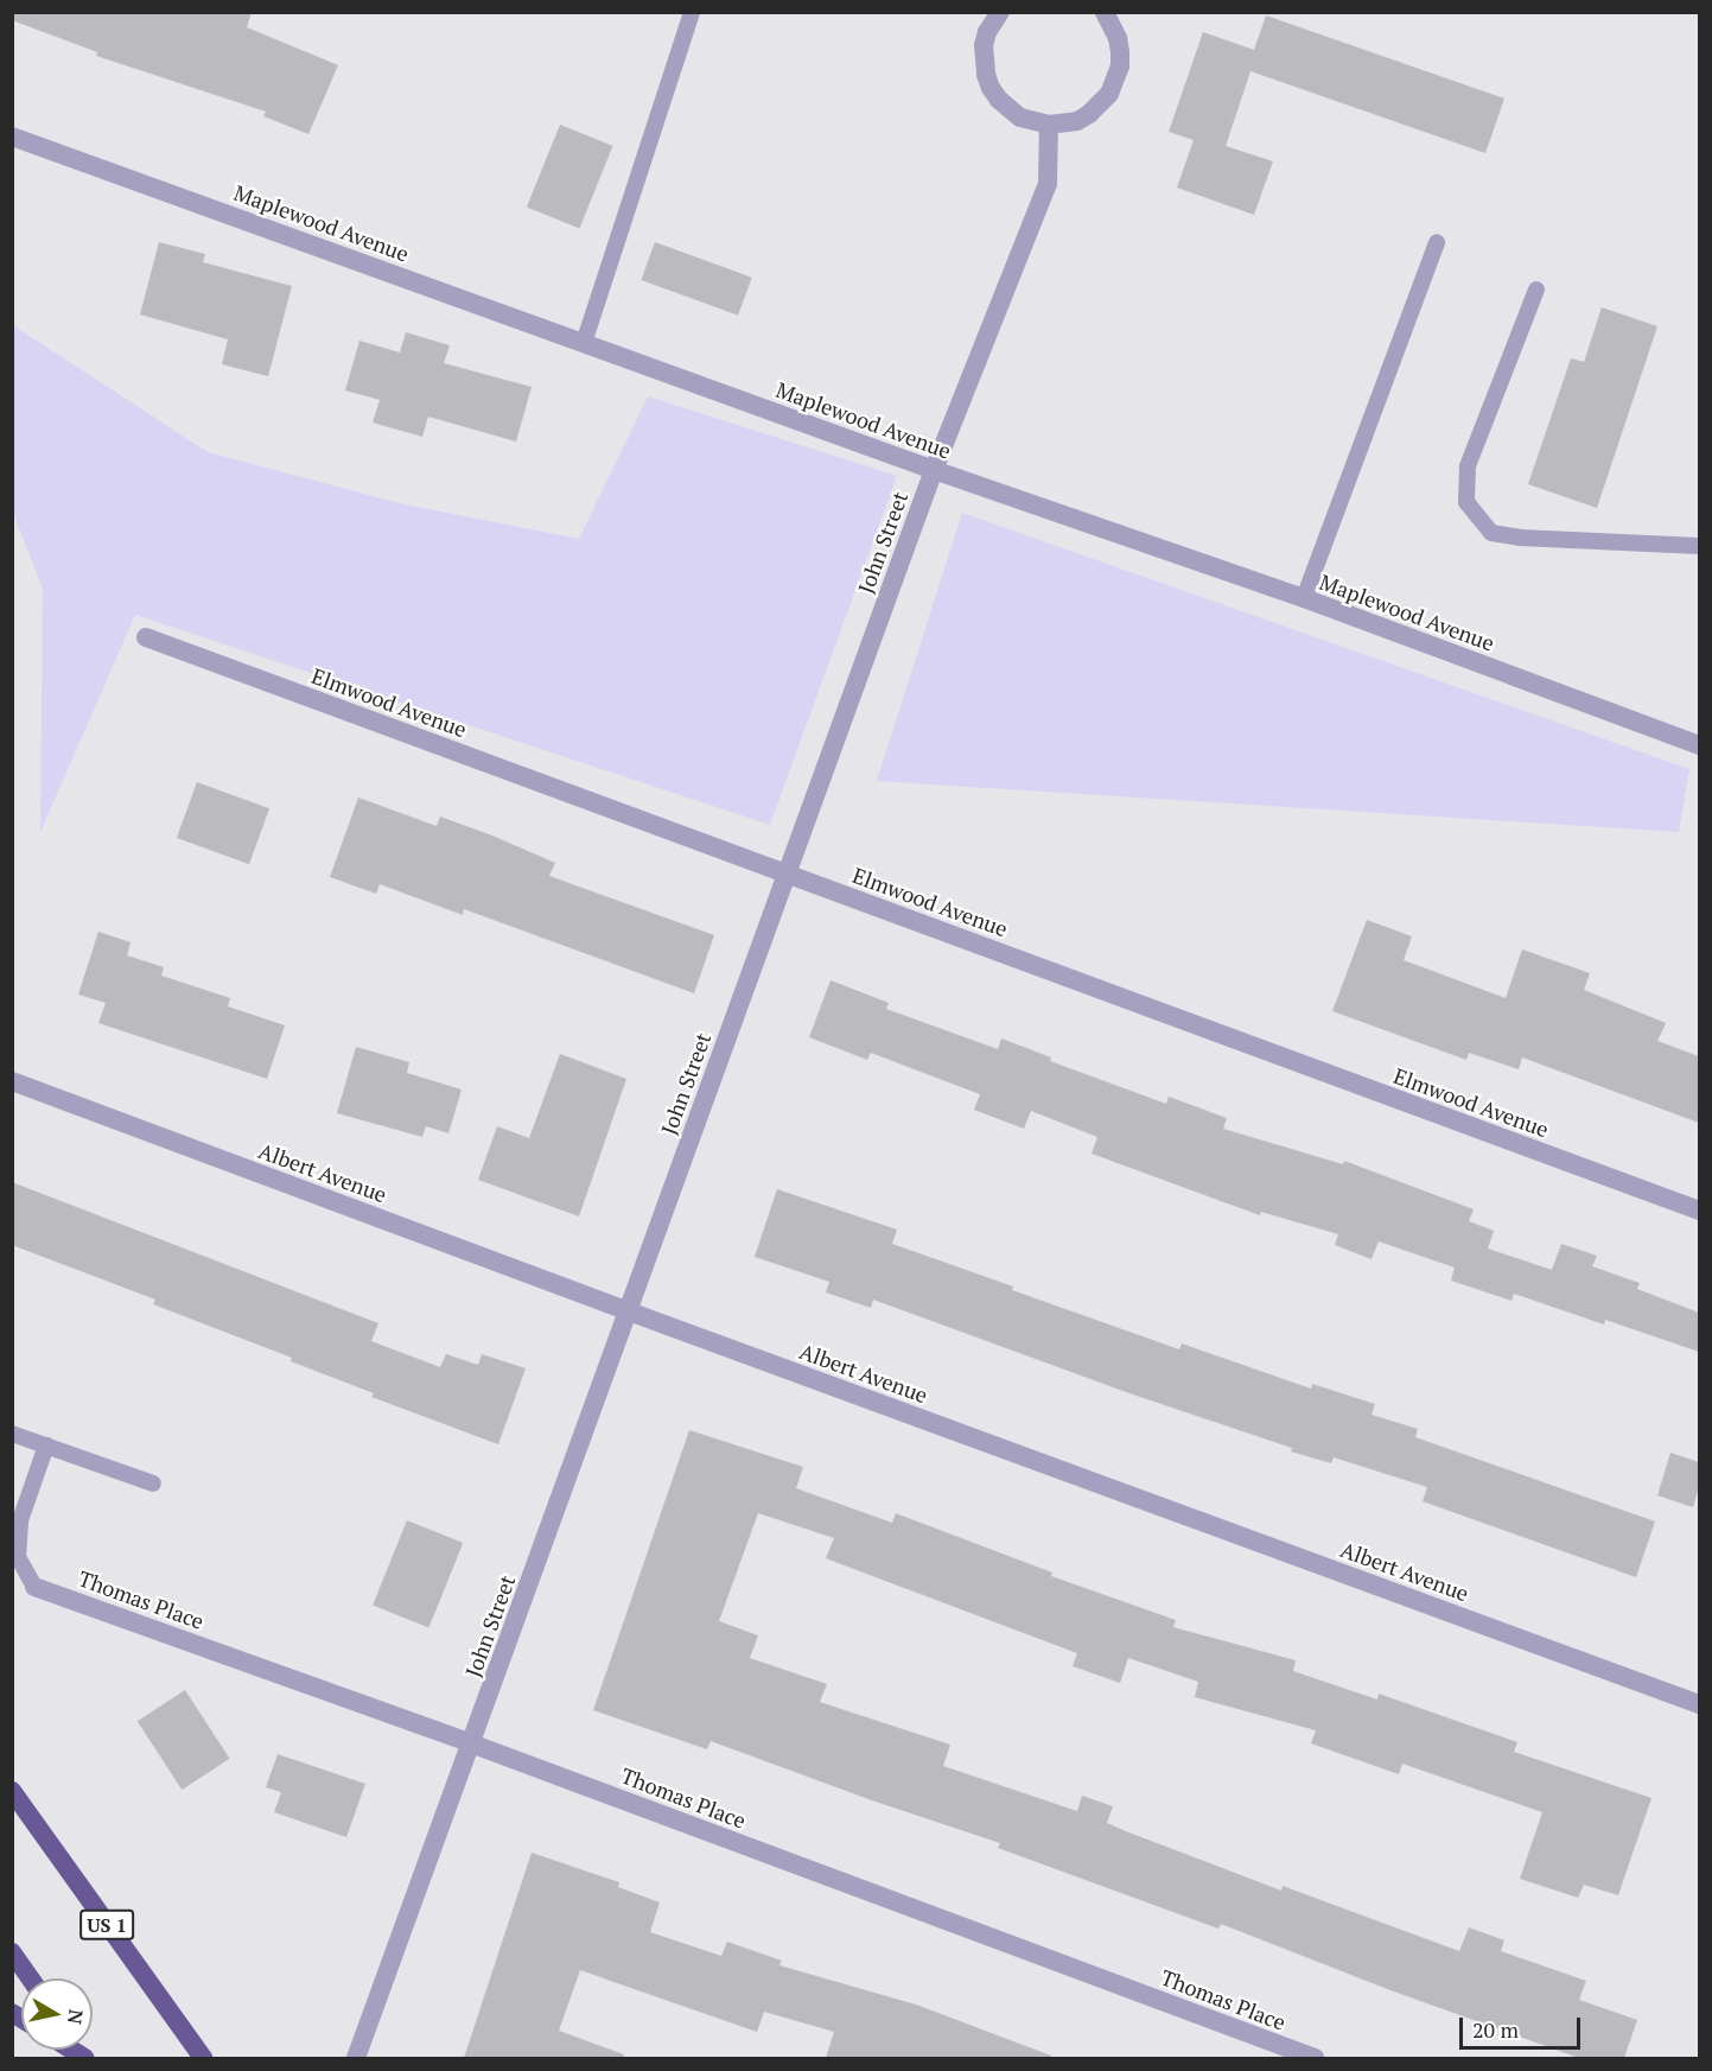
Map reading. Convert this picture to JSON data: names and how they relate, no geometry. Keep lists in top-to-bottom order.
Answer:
{
  "streets": {
    "highway": ["US 1"],
    "street": [
      "Maplewood Avenue",
      "John Street",
      "Elmwood Avenue",
      "Albert Avenue",
      "Thomas Place"
    ]
  },
  "crossings": [
    ["Maplewood Avenue", "John Street"],
    ["John Street", "Elmwood Avenue"],
    ["John Street", "Albert Avenue"],
    ["John Street", "Thomas Place"]
  ],
  "scale_bar": "20 m",
  "north": "right"
}
